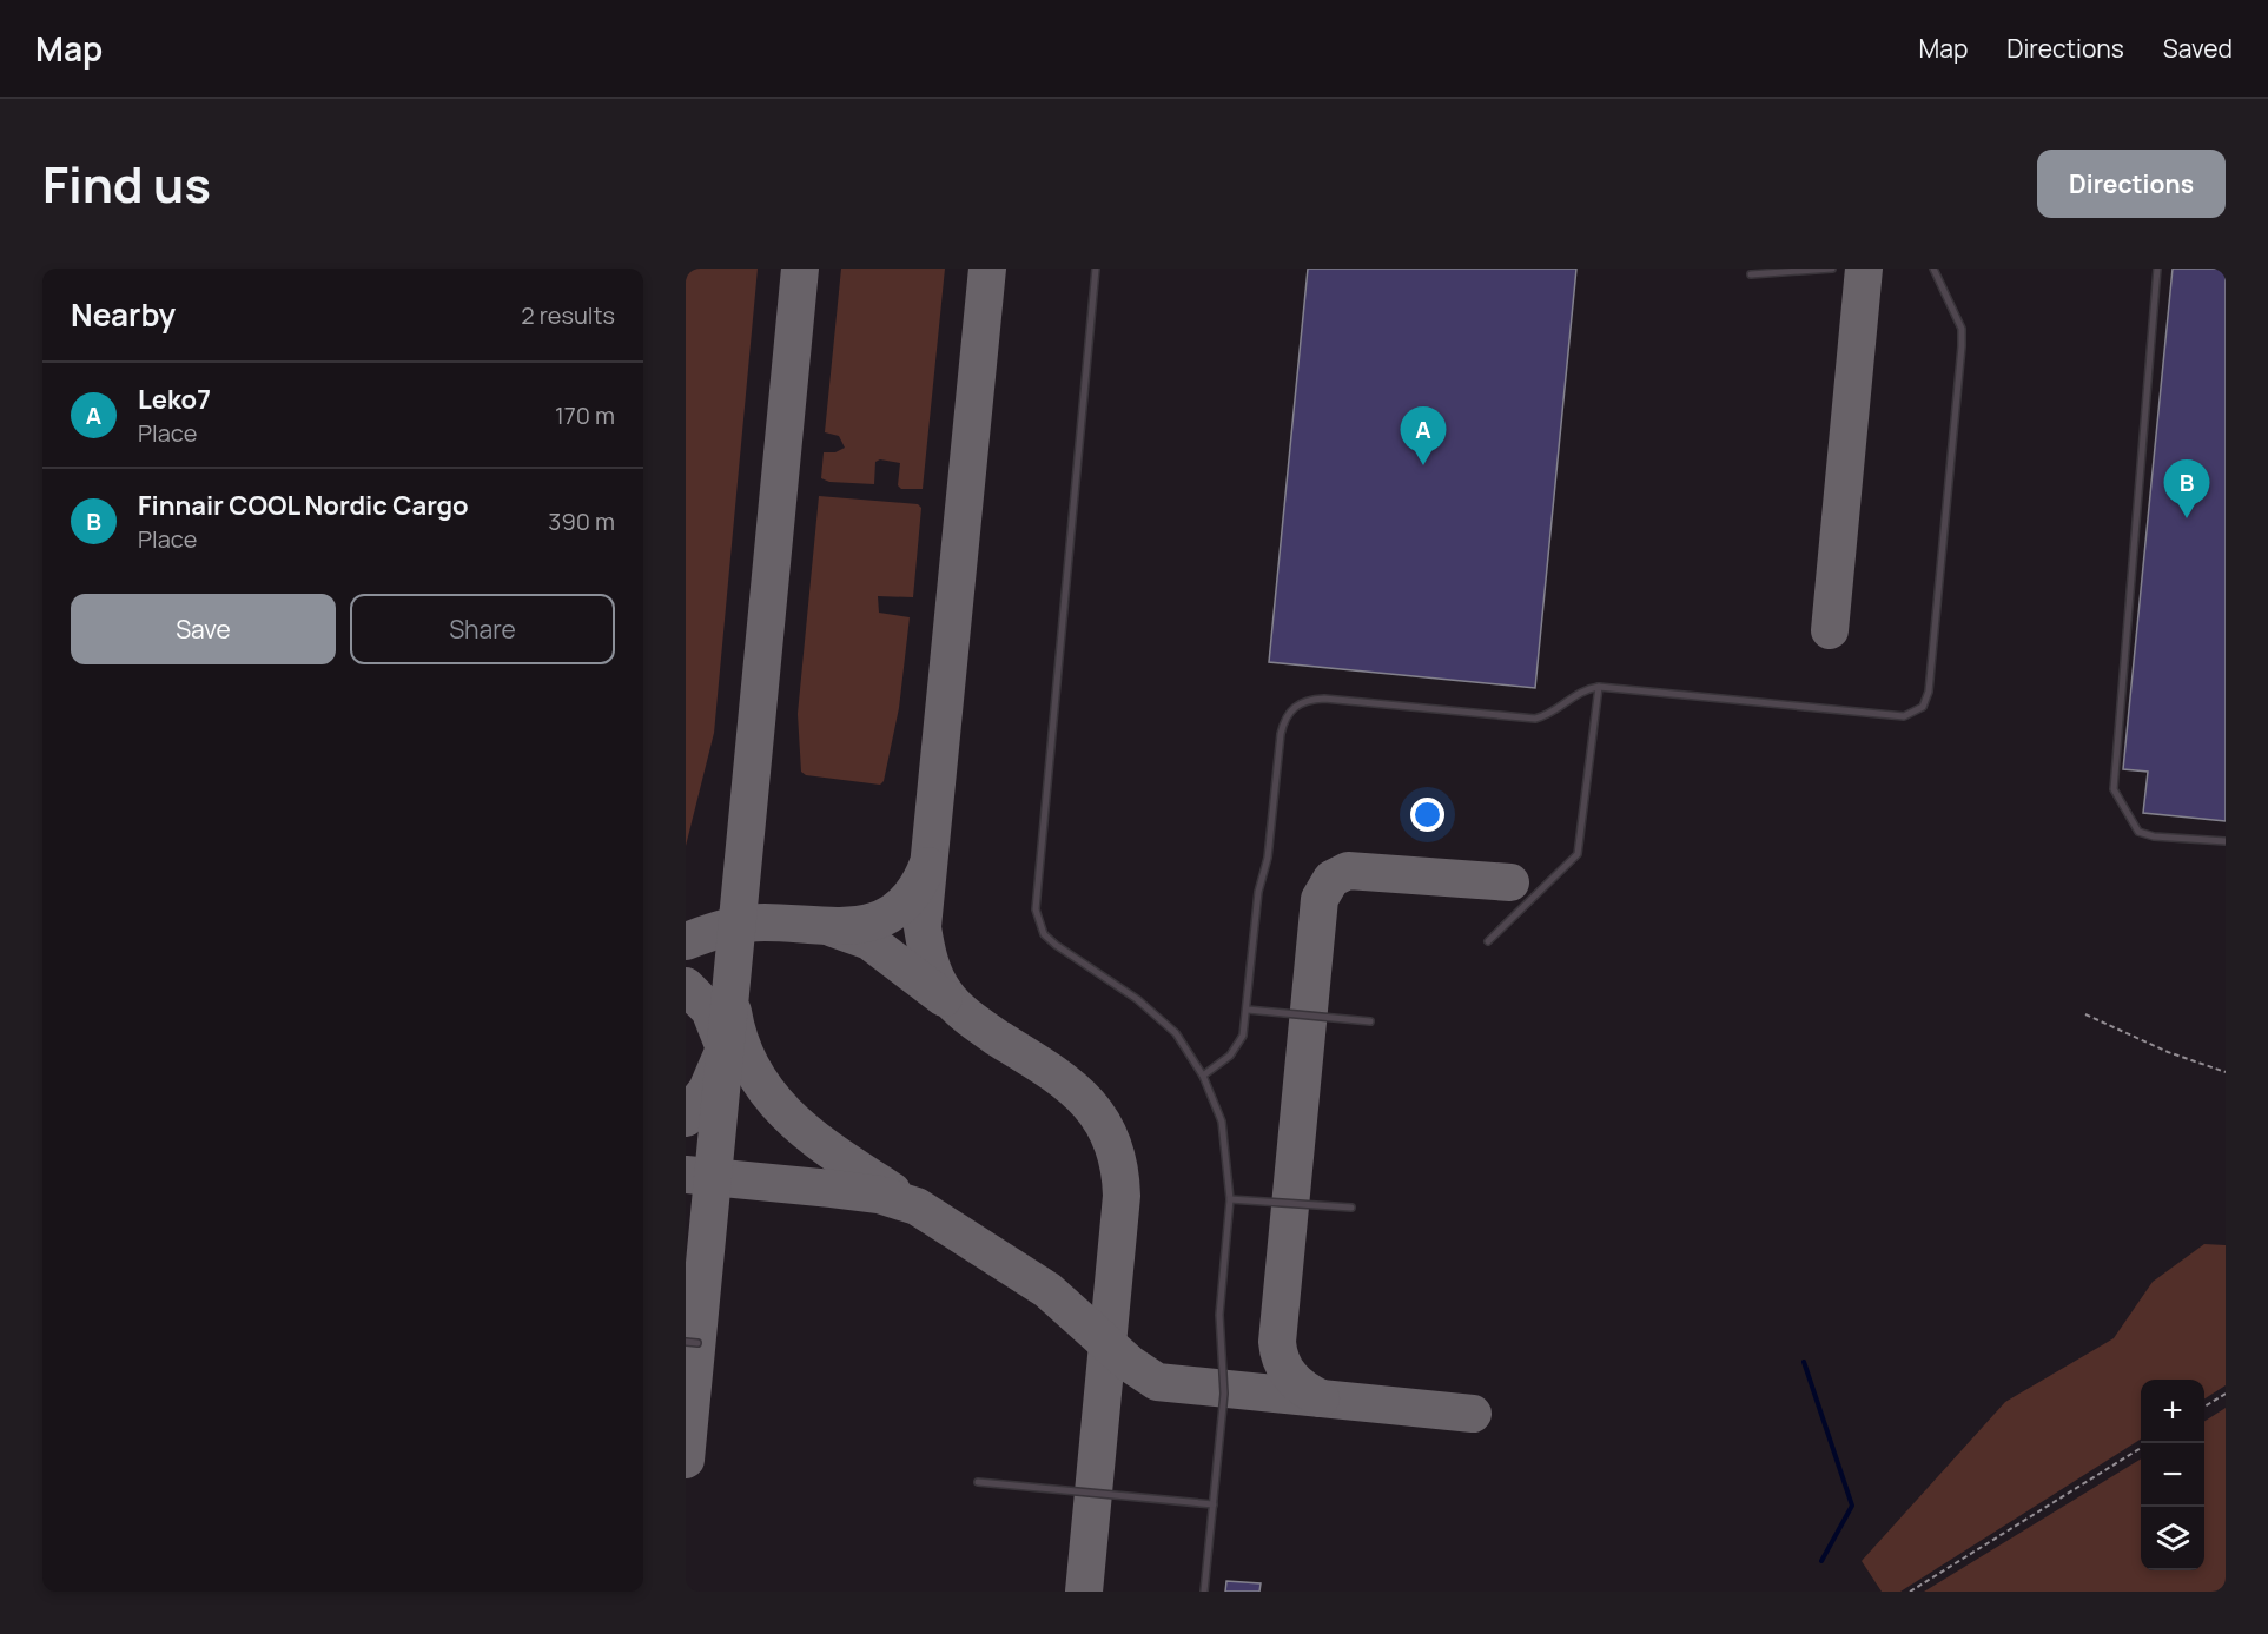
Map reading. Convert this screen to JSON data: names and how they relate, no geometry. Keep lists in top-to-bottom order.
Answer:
{
  "page": {
    "header": "Map",
    "nav": ["Map", "Directions", "Saved"],
    "title": "Find us",
    "buttons": [
      "Directions",
      ["Save", "Share"]
    ],
    "heading": ["Nearby", "2 results"],
    "list": [
      {
        "mark": "A",
        "name": "Leko7",
        "note": "Place",
        "value": "170 m"
      },
      {
        "mark": "B",
        "name": "Finnair COOL Nordic Cargo",
        "note": "Place",
        "value": "390 m"
      }
    ],
    "pins": ["A", "B"],
    "map_buttons": ["+", "−"]
  }
}
